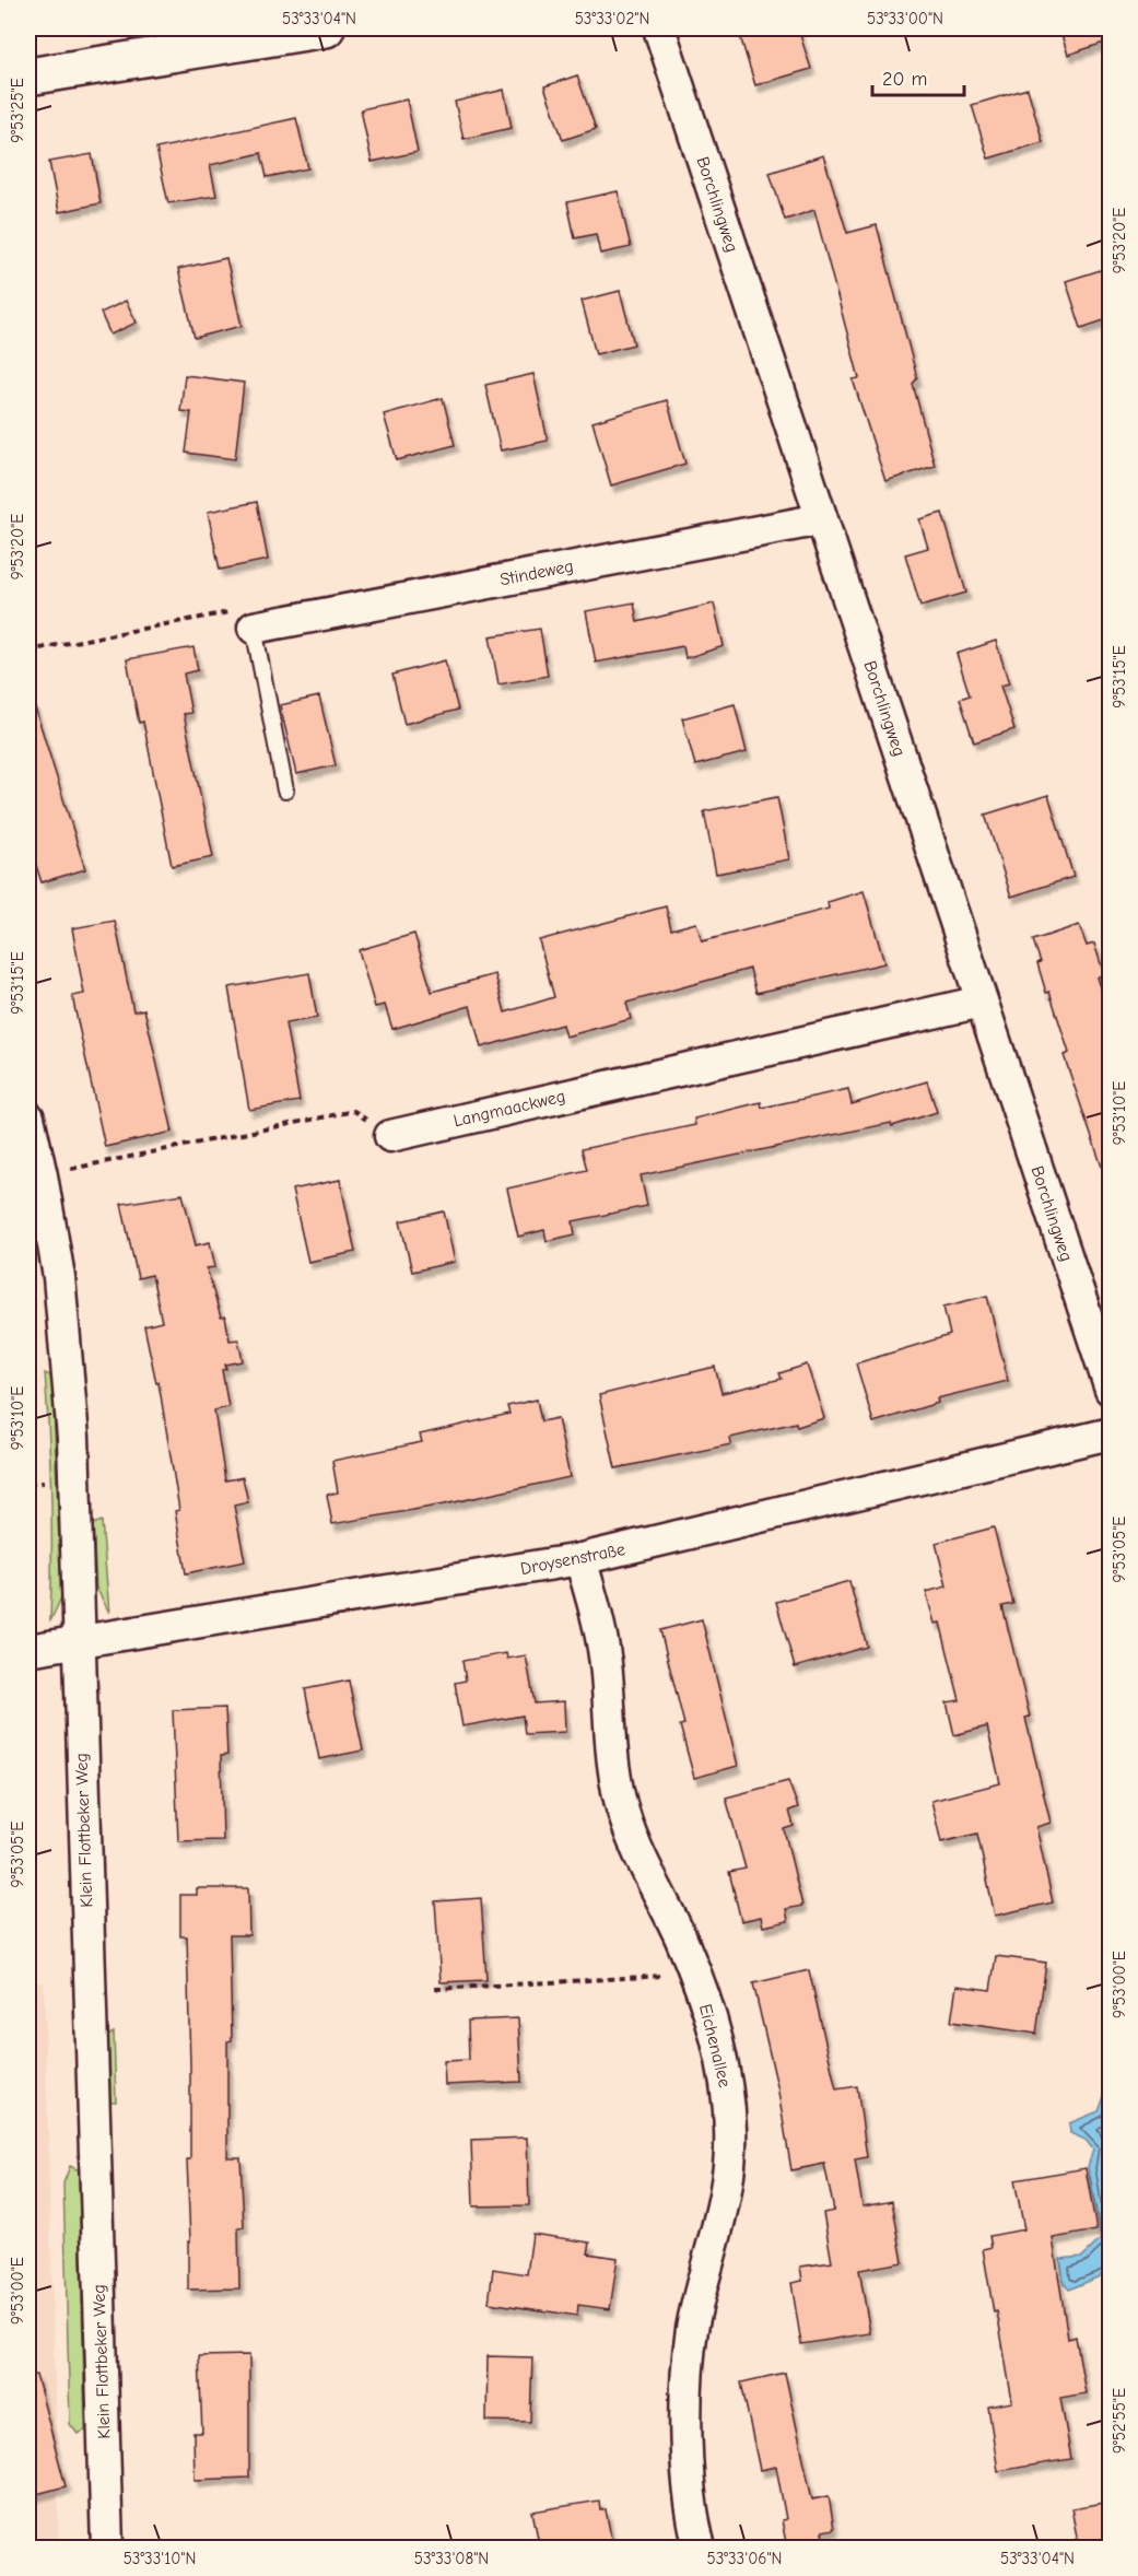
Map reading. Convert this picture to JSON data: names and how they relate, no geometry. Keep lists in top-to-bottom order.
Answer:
{
  "streets": {
    "street": [
      "Borchlingweg",
      "Stindeweg",
      "Langmaackweg",
      "Droysenstraße",
      "Klein Flottbeker Weg",
      "Eichenallee"
    ]
  },
  "crossings": [
    ["Borchlingweg", "Stindeweg"],
    ["Borchlingweg", "Langmaackweg"],
    ["Droysenstraße", "Klein Flottbeker Weg"],
    ["Droysenstraße", "Eichenallee"]
  ],
  "scale_bar": "20 m",
  "coordinates": [
    "53°33'04\"N",
    "53°33'02\"N",
    "53°33'00\"N",
    "9°53'25\"E",
    "9°53'20\"E",
    "9°53'15\"E",
    "9°53'10\"E",
    "9°53'05\"E",
    "9°53'00\"E",
    "9°52'55\"E",
    "53°33'10\"N",
    "53°33'08\"N",
    "53°33'06\"N"
  ]
}
